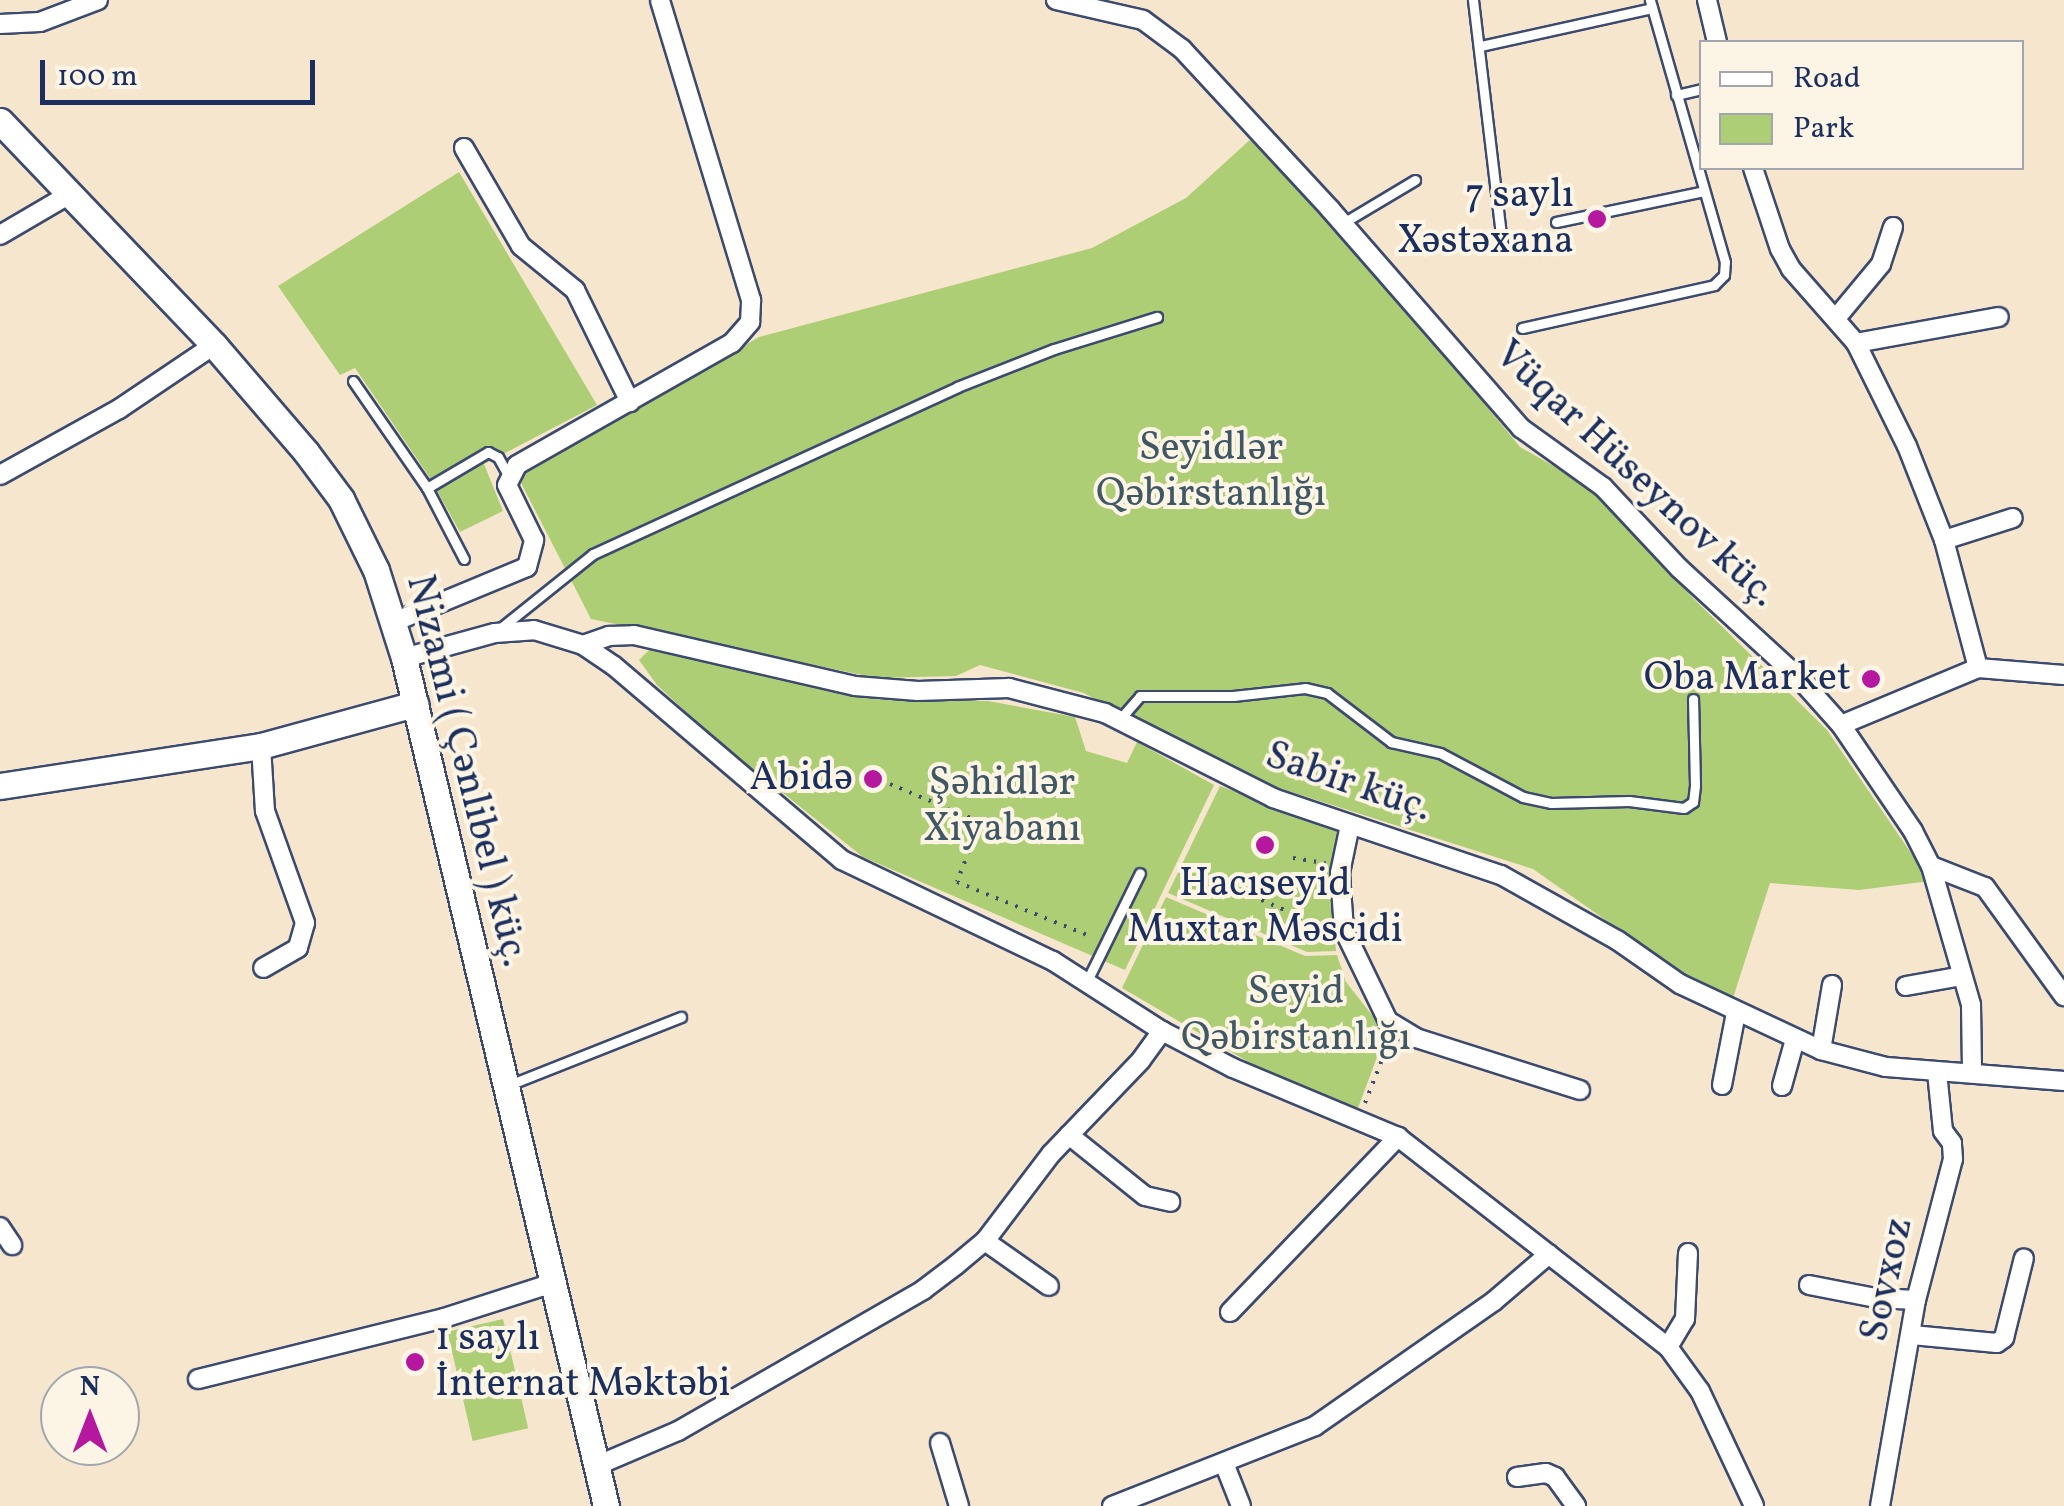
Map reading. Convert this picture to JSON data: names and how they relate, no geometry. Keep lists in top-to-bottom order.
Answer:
{
  "streets": {
    "main road": ["Nizami ( Çənlibel ) küç."],
    "street": ["Vüqar Hüseynov küç.", "Sabir küç.", "Sovxoz"]
  },
  "crossings": [
    ["Vüqar Hüseynov küç.", "Sabir küç."],
    ["Sabir küç.", "Sovxoz"]
  ],
  "parks": ["Seyidlər Qəbirstanlığı", "Şəhidlər Xiyabanı", "Seyid Qəbirstanlığı"],
  "places": [
    "7 saylı Xəstəxana",
    "Oba Market",
    "Abidə",
    "Hacıseyid Muxtar Məscidi",
    "1 saylı İnternat Məktəbi"
  ],
  "legend": ["Road", "Park"],
  "scale_bar": "100 m",
  "north": "top"
}
